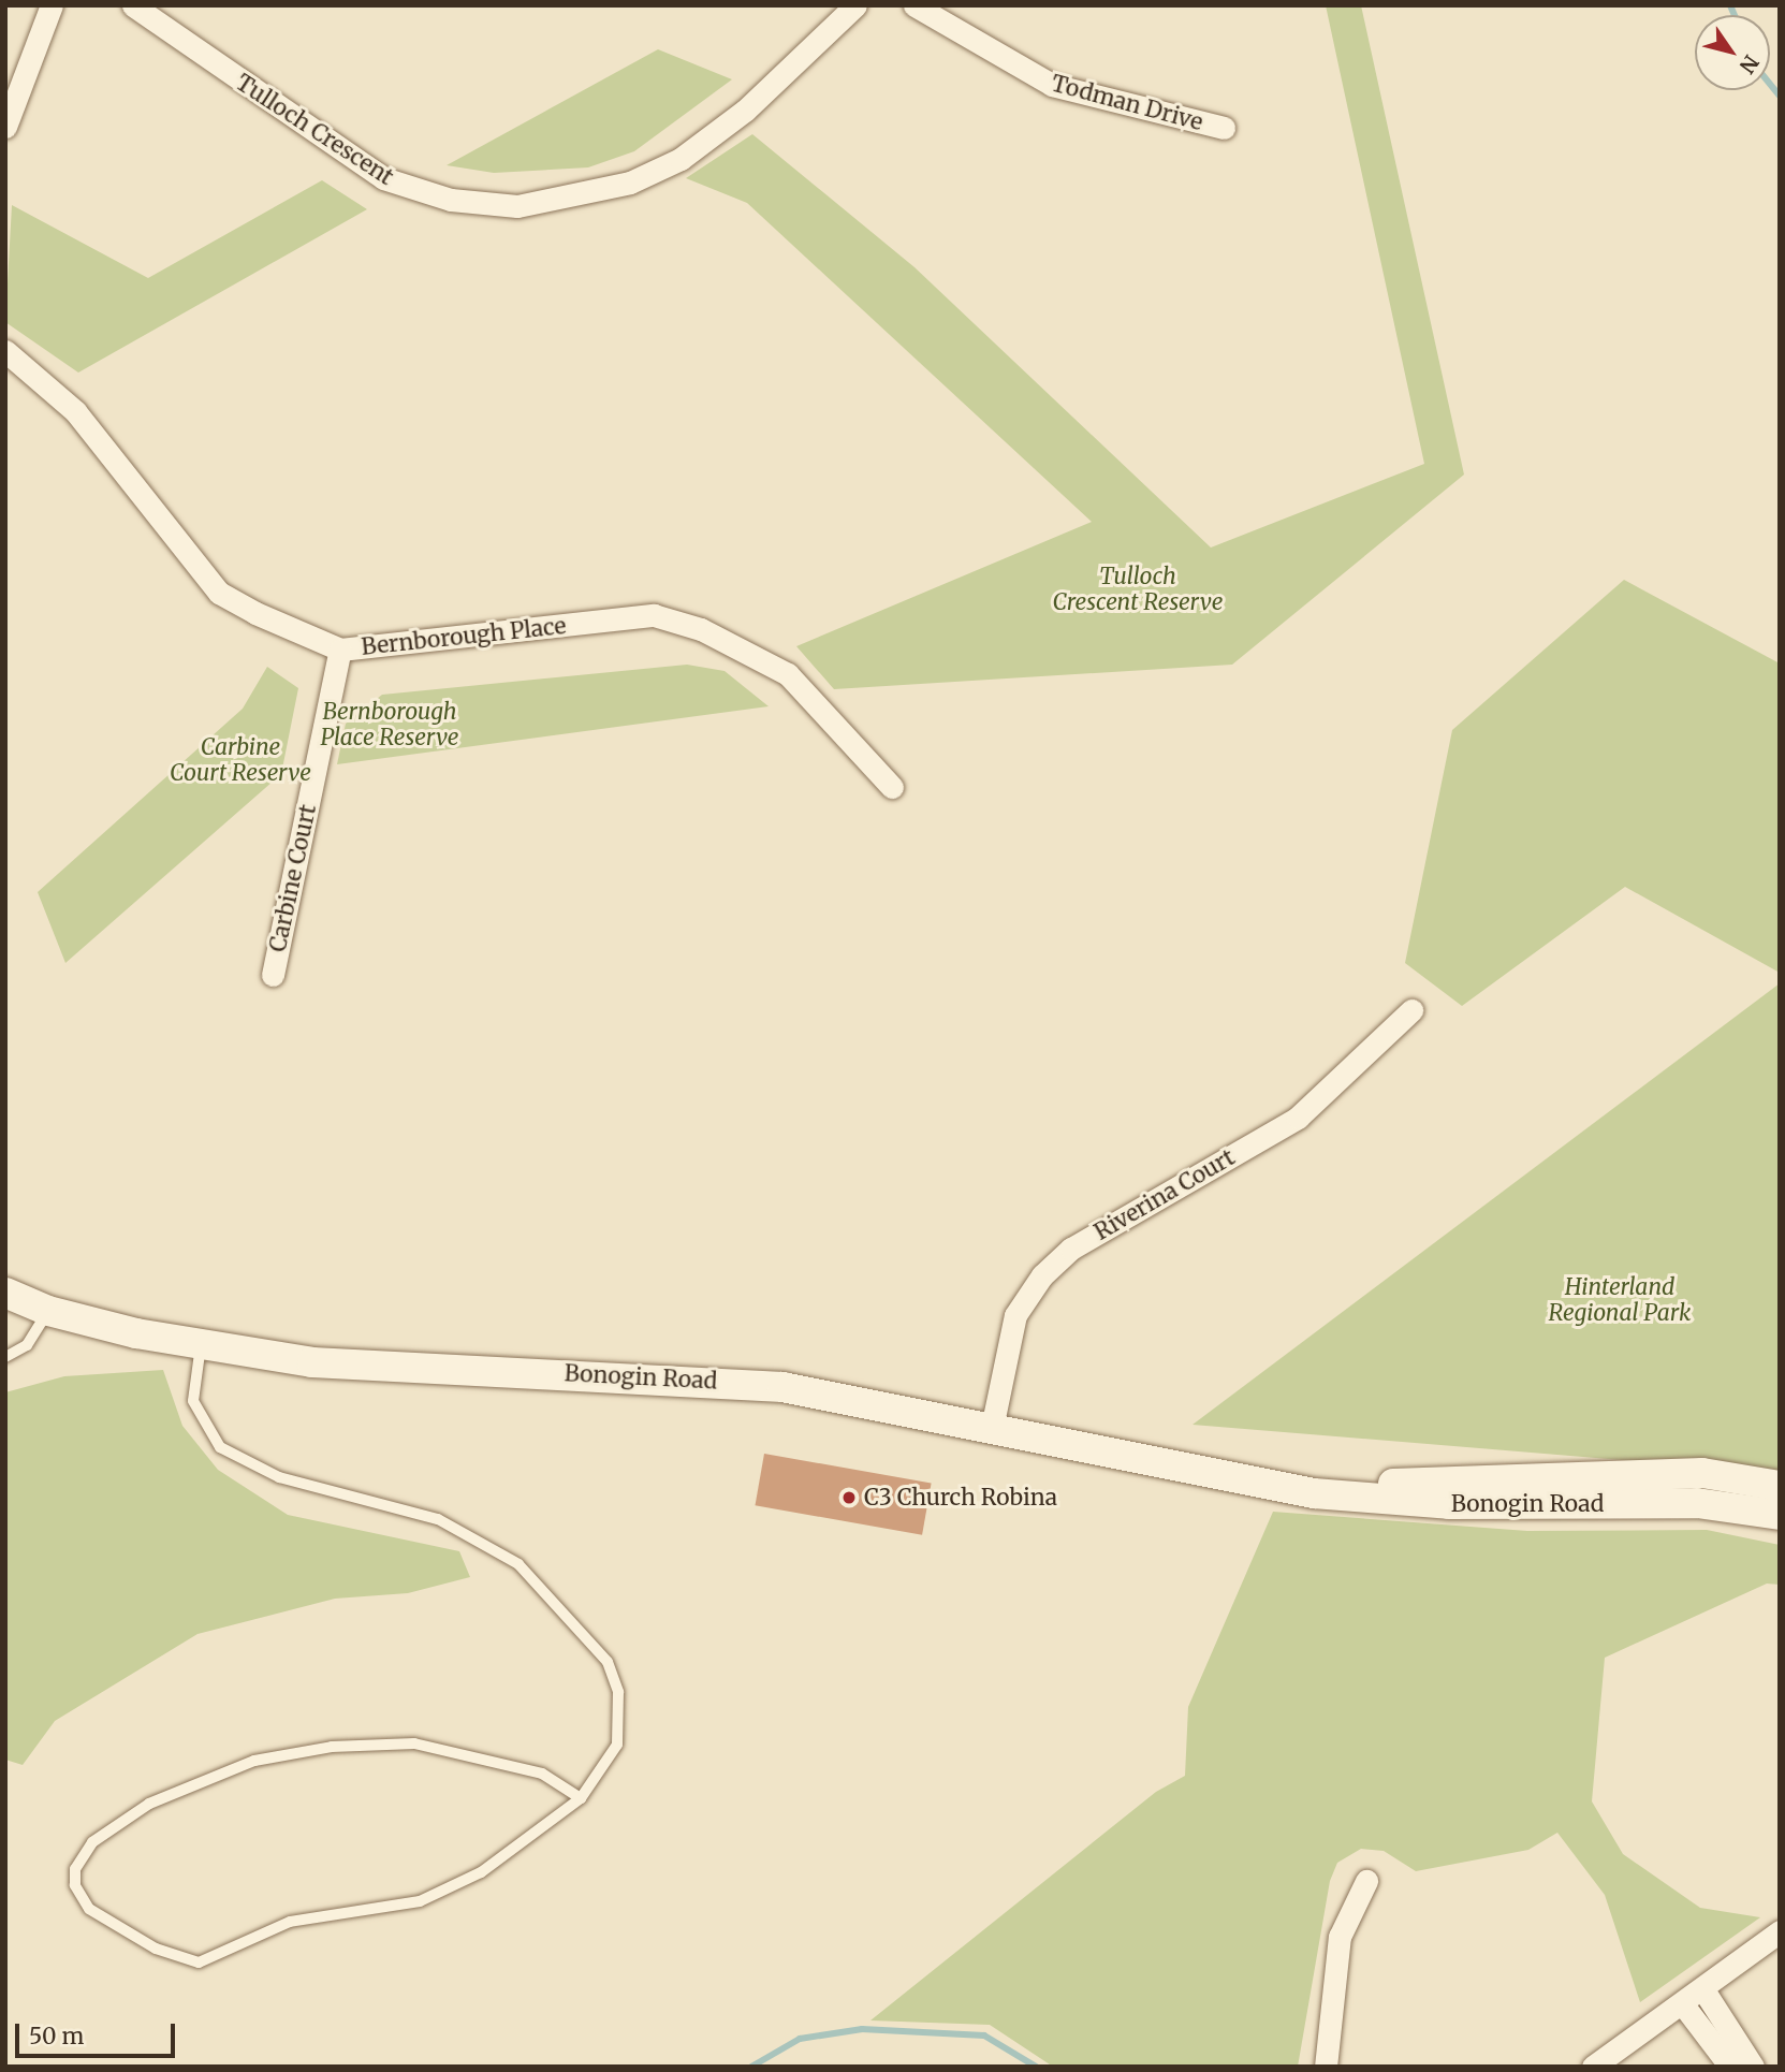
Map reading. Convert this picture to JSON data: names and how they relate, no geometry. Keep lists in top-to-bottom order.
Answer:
{
  "streets": {
    "street": [
      "Todman Drive",
      "Tulloch Crescent",
      "Bernborough Place",
      "Carbine Court",
      "Riverina Court",
      "Bonogin Road"
    ]
  },
  "crossings": [
    ["Bernborough Place", "Carbine Court"],
    ["Riverina Court", "Bonogin Road"]
  ],
  "parks": [
    "Tulloch Crescent Reserve",
    "Bernborough Place Reserve",
    "Carbine Court Reserve",
    "Hinterland Regional Park"
  ],
  "places": ["C3 Church Robina"],
  "scale_bar": "50 m",
  "north": "bottom right"
}
